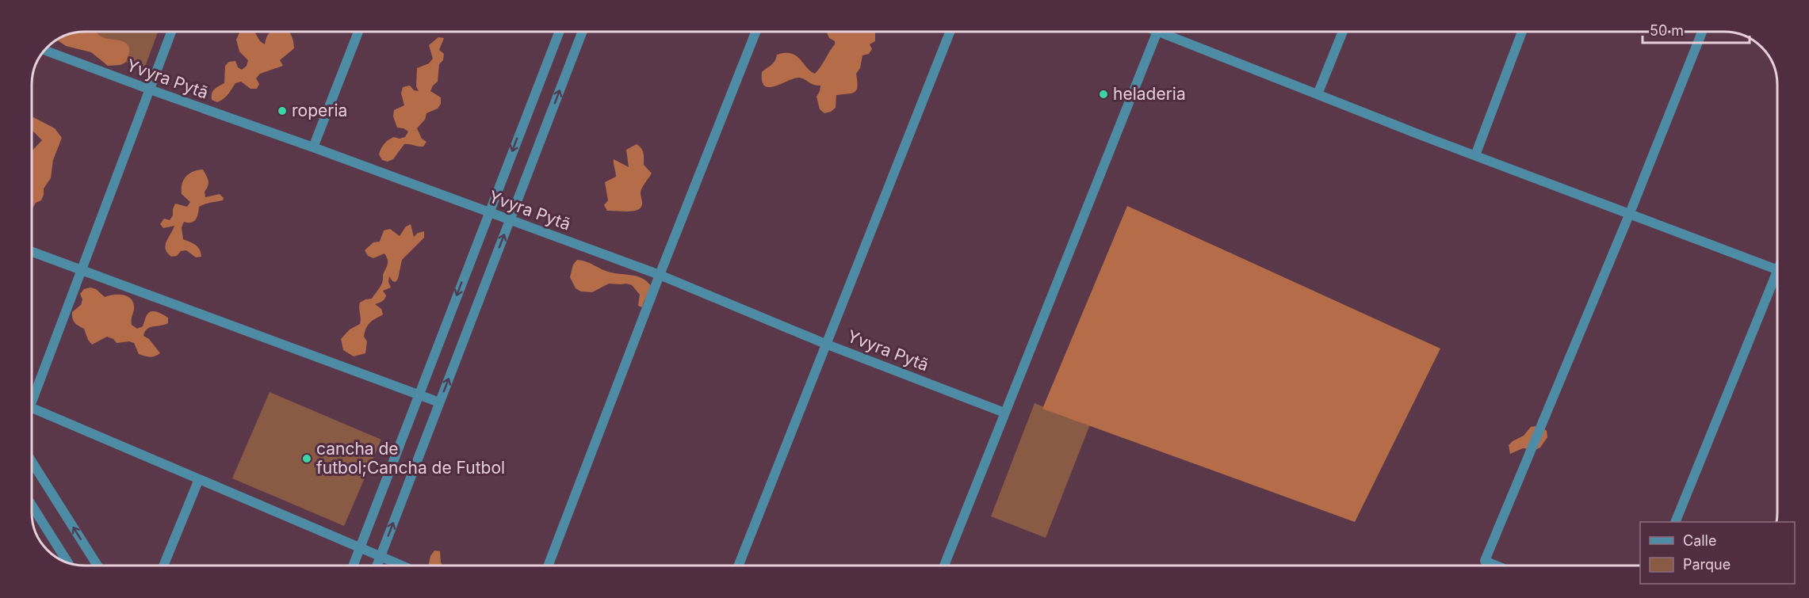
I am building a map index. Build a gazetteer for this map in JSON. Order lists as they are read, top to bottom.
{
  "streets": {
    "street": ["Yvyra Pytã"]
  },
  "places": ["heladeria", "roperia", "cancha de futbol;Cancha de Futbol"],
  "legend": ["Calle", "Parque"],
  "scale_bar": "50 m"
}
